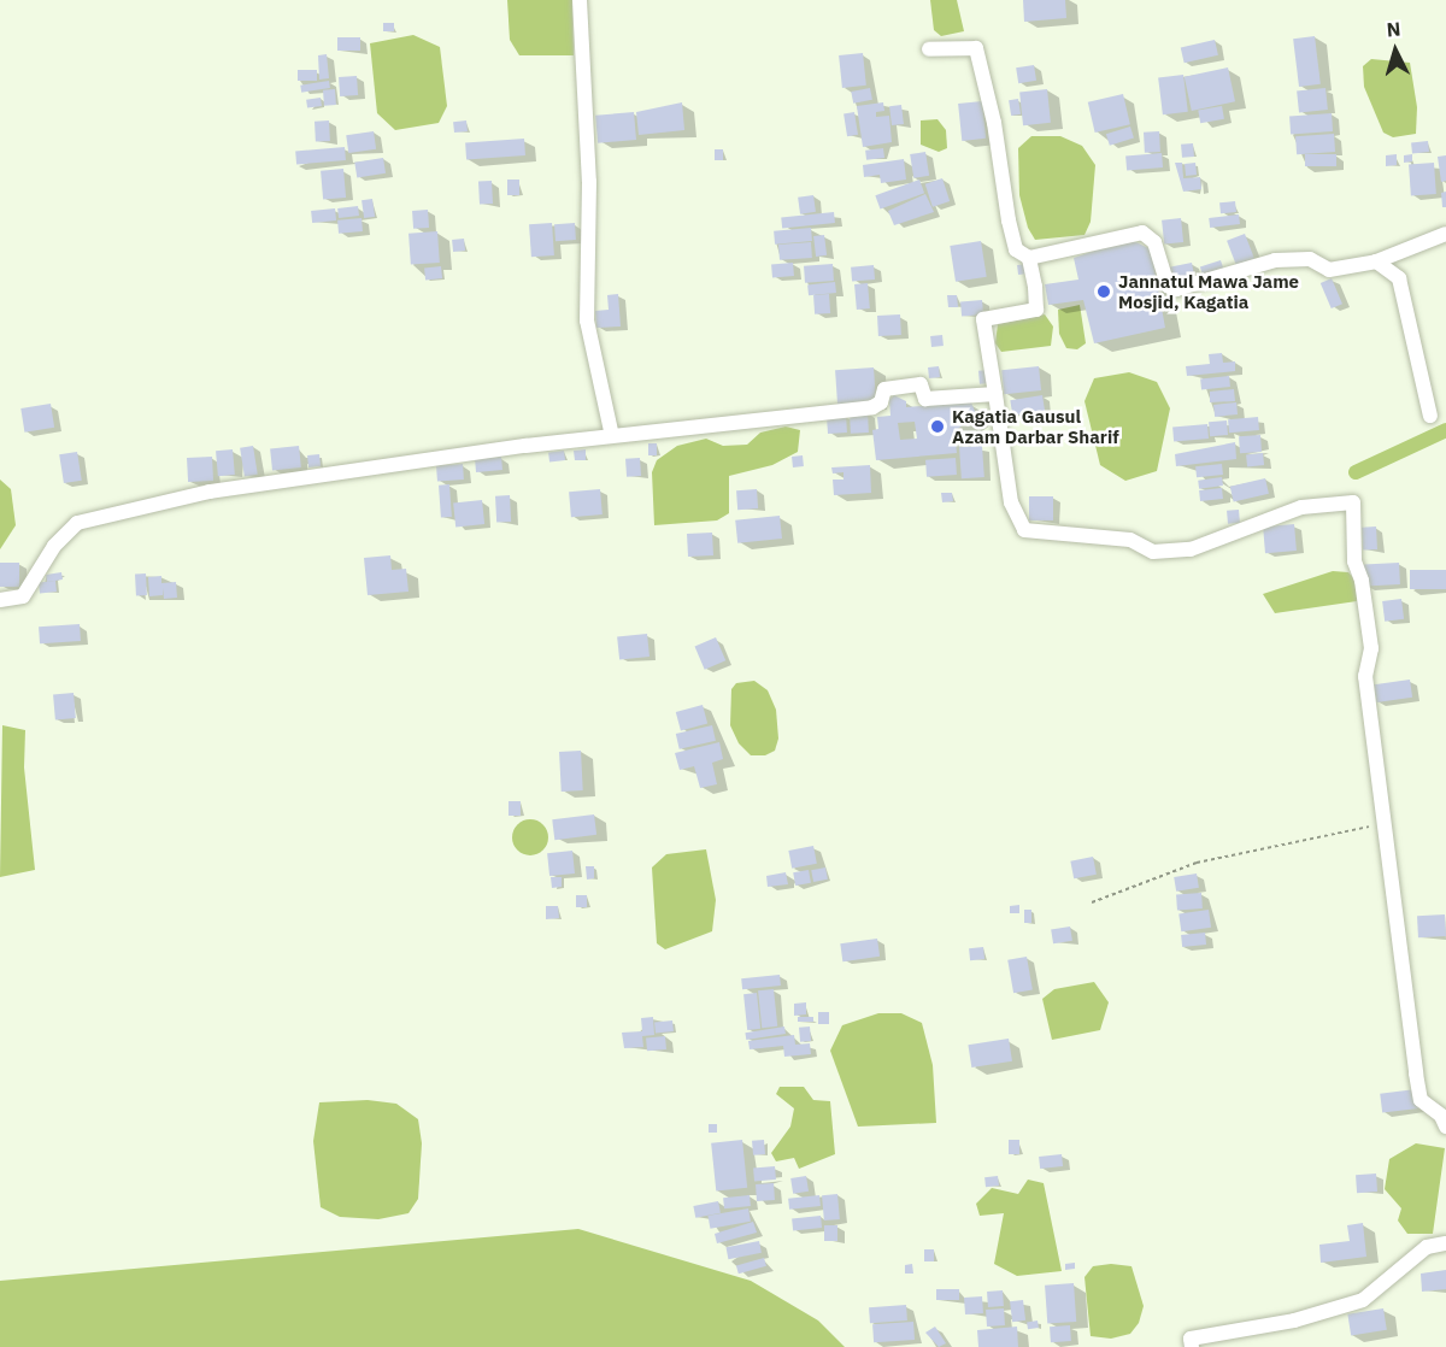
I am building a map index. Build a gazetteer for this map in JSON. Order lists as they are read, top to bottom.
{
  "places": ["Jannatul Mawa Jame Mosjid, Kagatia", "Kagatia Gausul Azam Darbar Sharif"],
  "north": "top"
}
